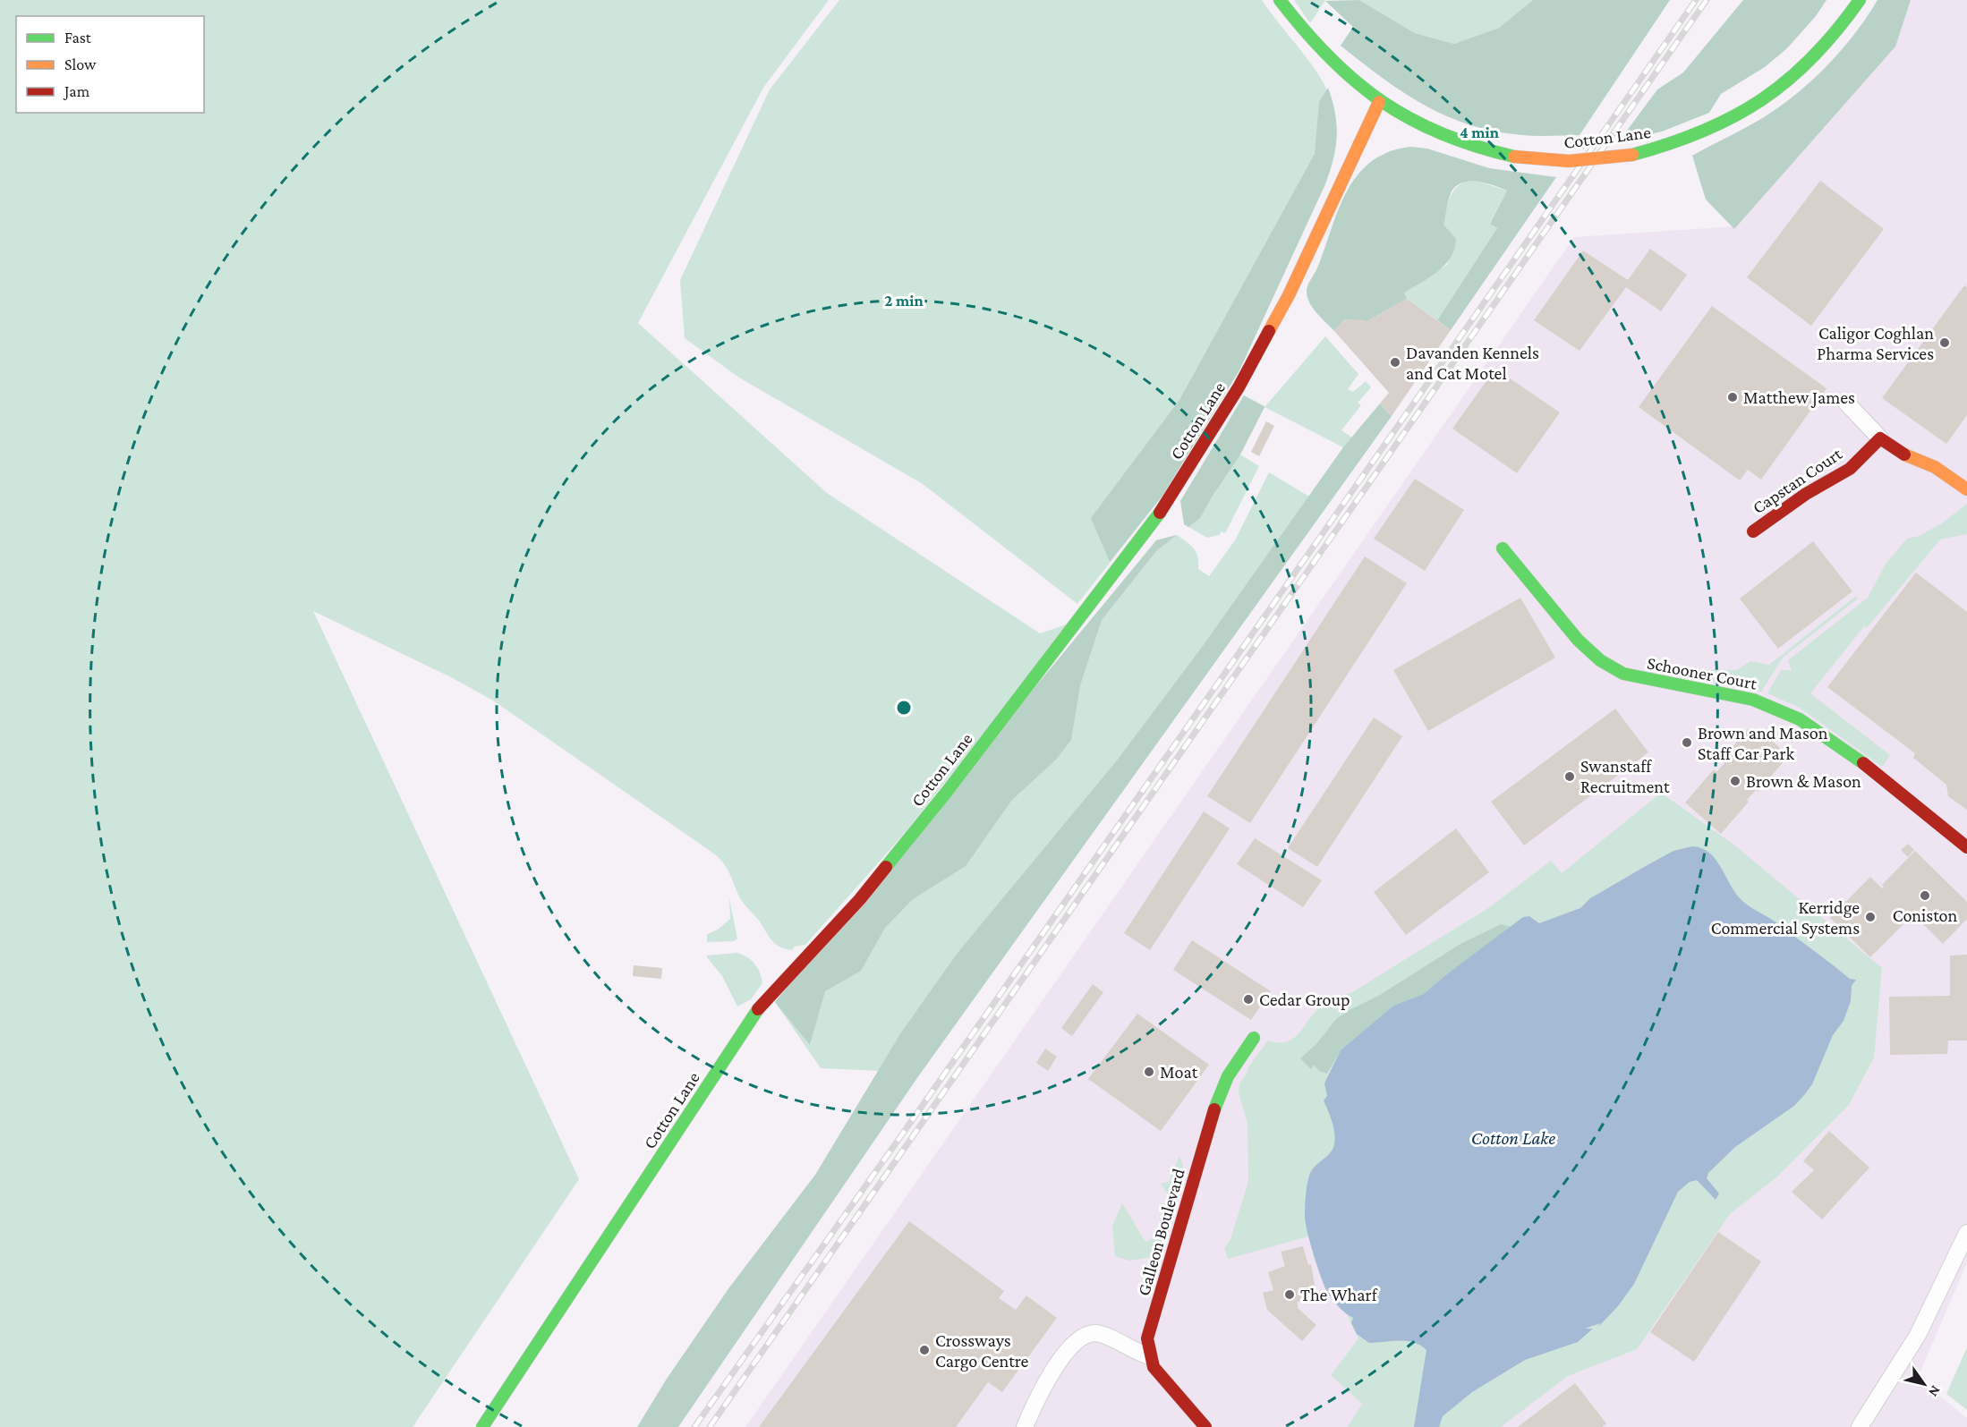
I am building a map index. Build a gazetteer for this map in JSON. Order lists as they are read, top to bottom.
{
  "streets": {
    "street": [
      "Cotton Lane",
      "Capstan Court",
      "Schooner Court",
      "Galleon Boulevard"
    ]
  },
  "water": ["Cotton Lake"],
  "places": [
    "Caligor Coghlan Pharma Services",
    "Davanden Kennels and Cat Motel",
    "Matthew James",
    "Brown and Mason Staff Car Park",
    "Swanstaff Recruitment",
    "Brown & Mason",
    "Coniston",
    "Kerridge Commercial Systems",
    "Cedar Group",
    "Moat",
    "The Wharf",
    "Crossways Cargo Centre"
  ],
  "legend": ["Fast", "Slow", "Jam"],
  "north": "bottom right",
  "rings": ["4 min", "2 min"]
}
